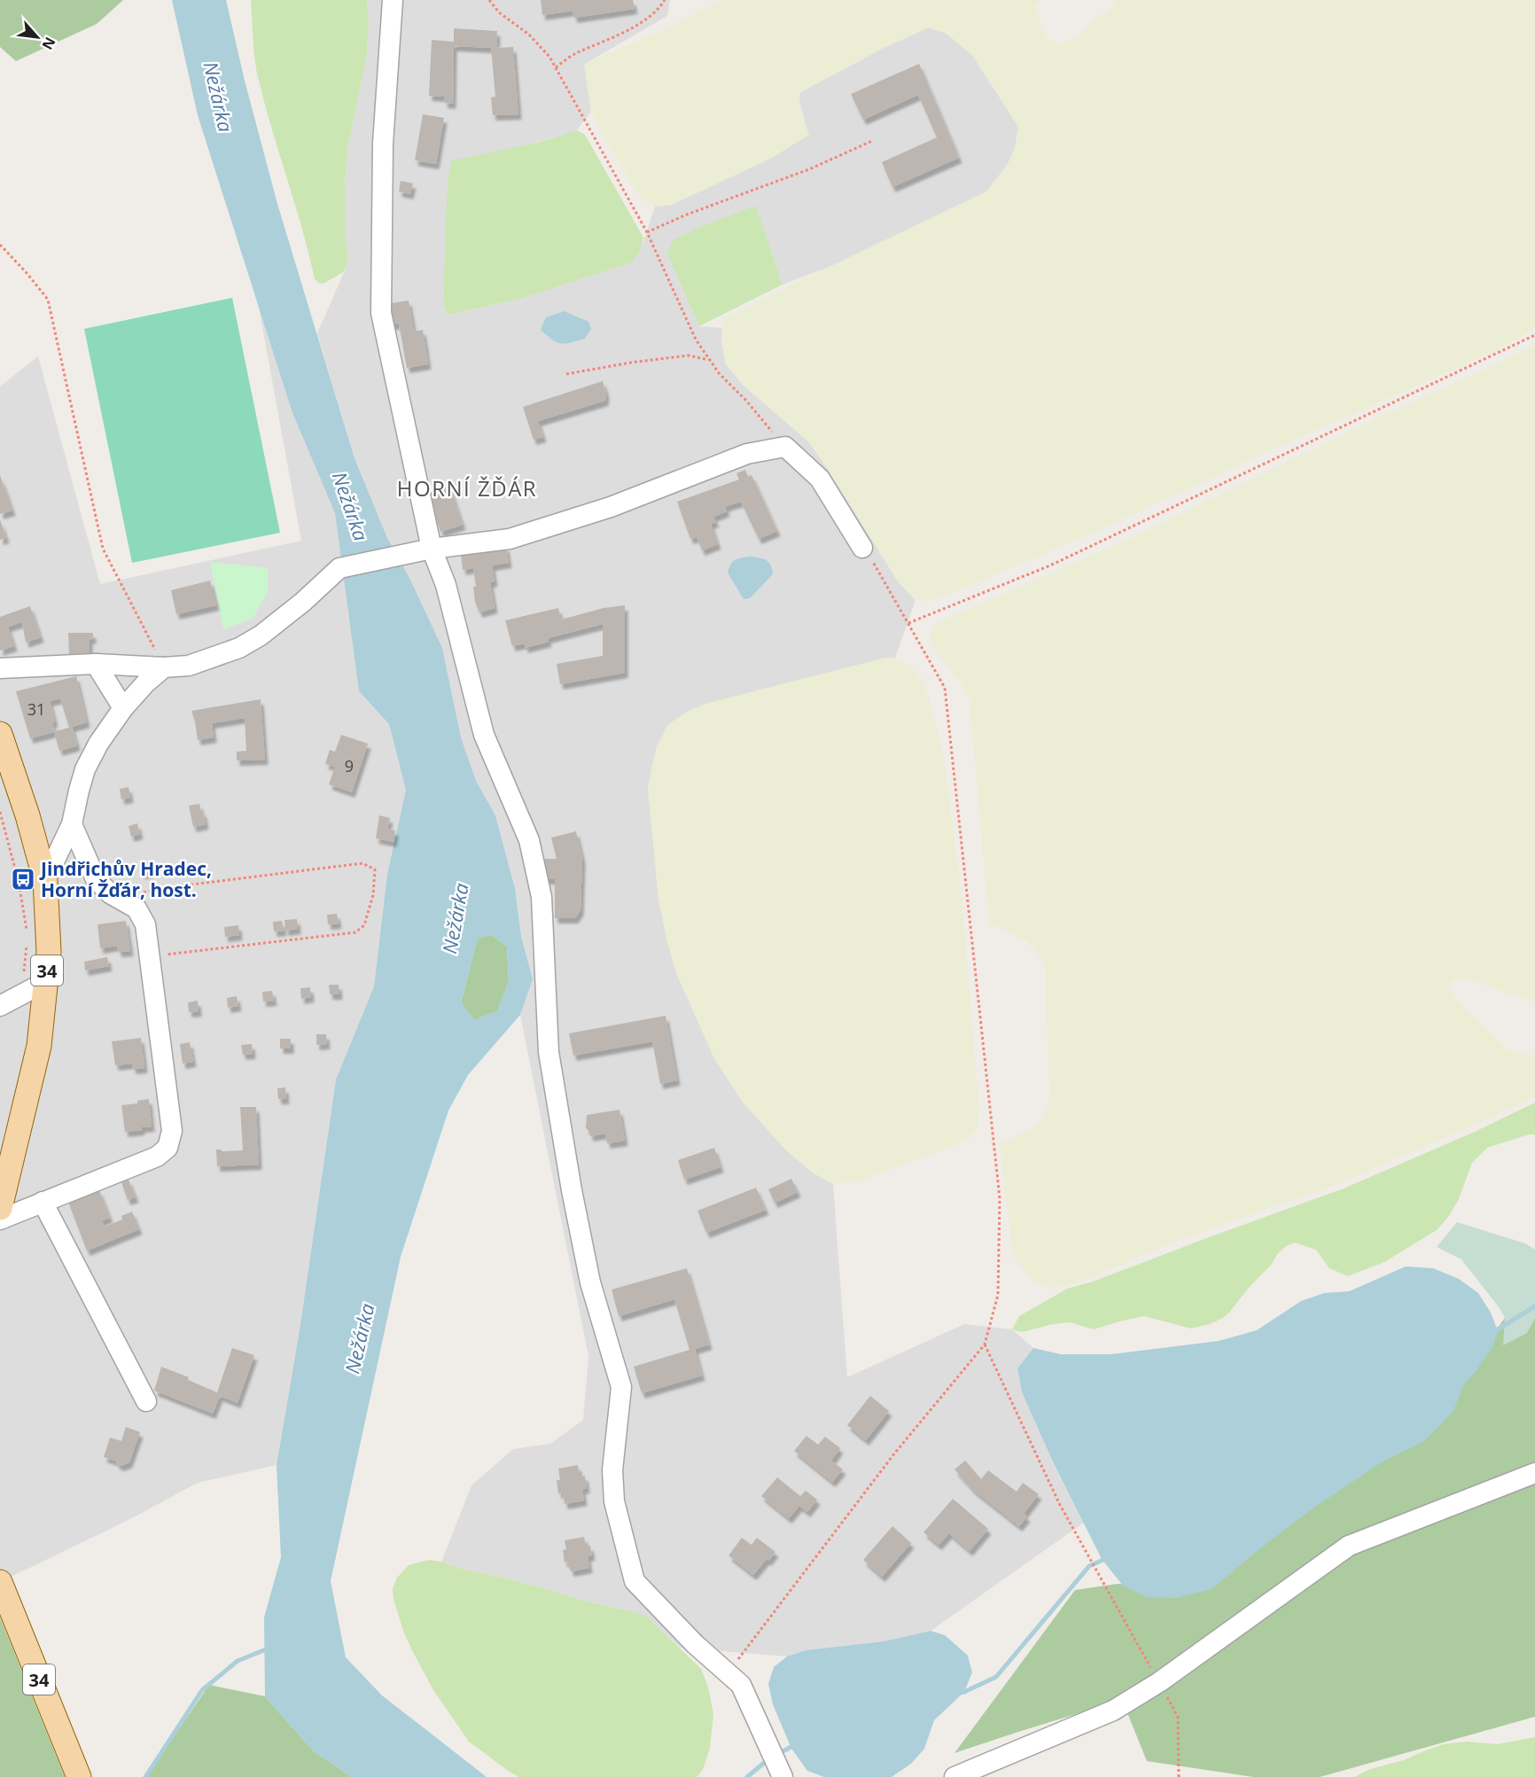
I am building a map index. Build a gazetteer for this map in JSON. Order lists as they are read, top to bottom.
{
  "streets": {
    "main road": ["34"]
  },
  "districts": ["HORNÍ ŽĎÁR"],
  "water": ["Nežárka"],
  "places": {
    "bus stop": ["Jindřichův Hradec, Horní Žďár, host."]
  },
  "house_numbers": ["31", "9"],
  "north": "bottom right"
}
